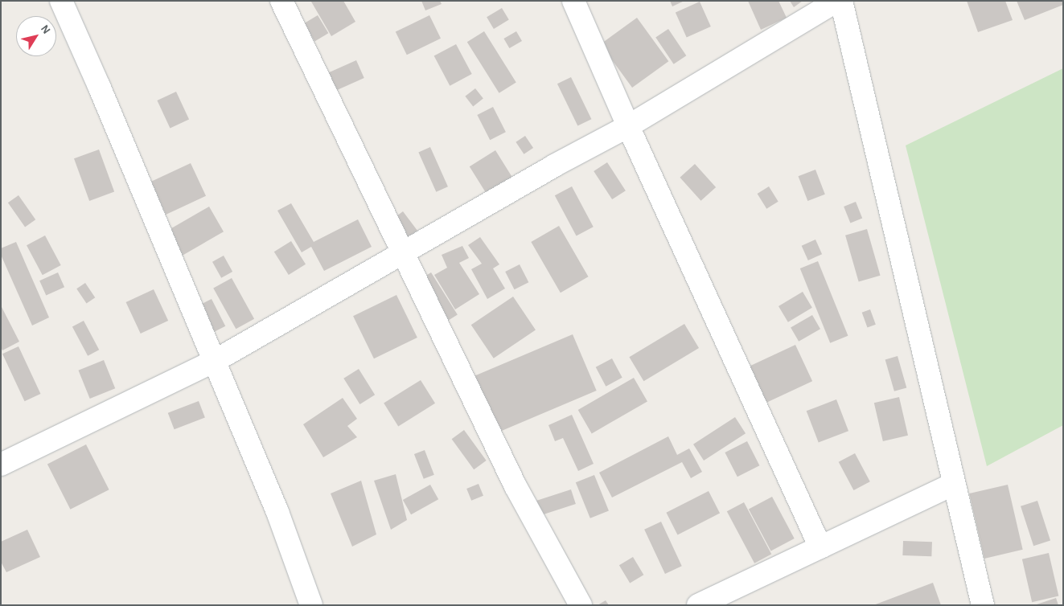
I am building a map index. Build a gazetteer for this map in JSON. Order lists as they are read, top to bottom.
{
  "north": "top right"
}
